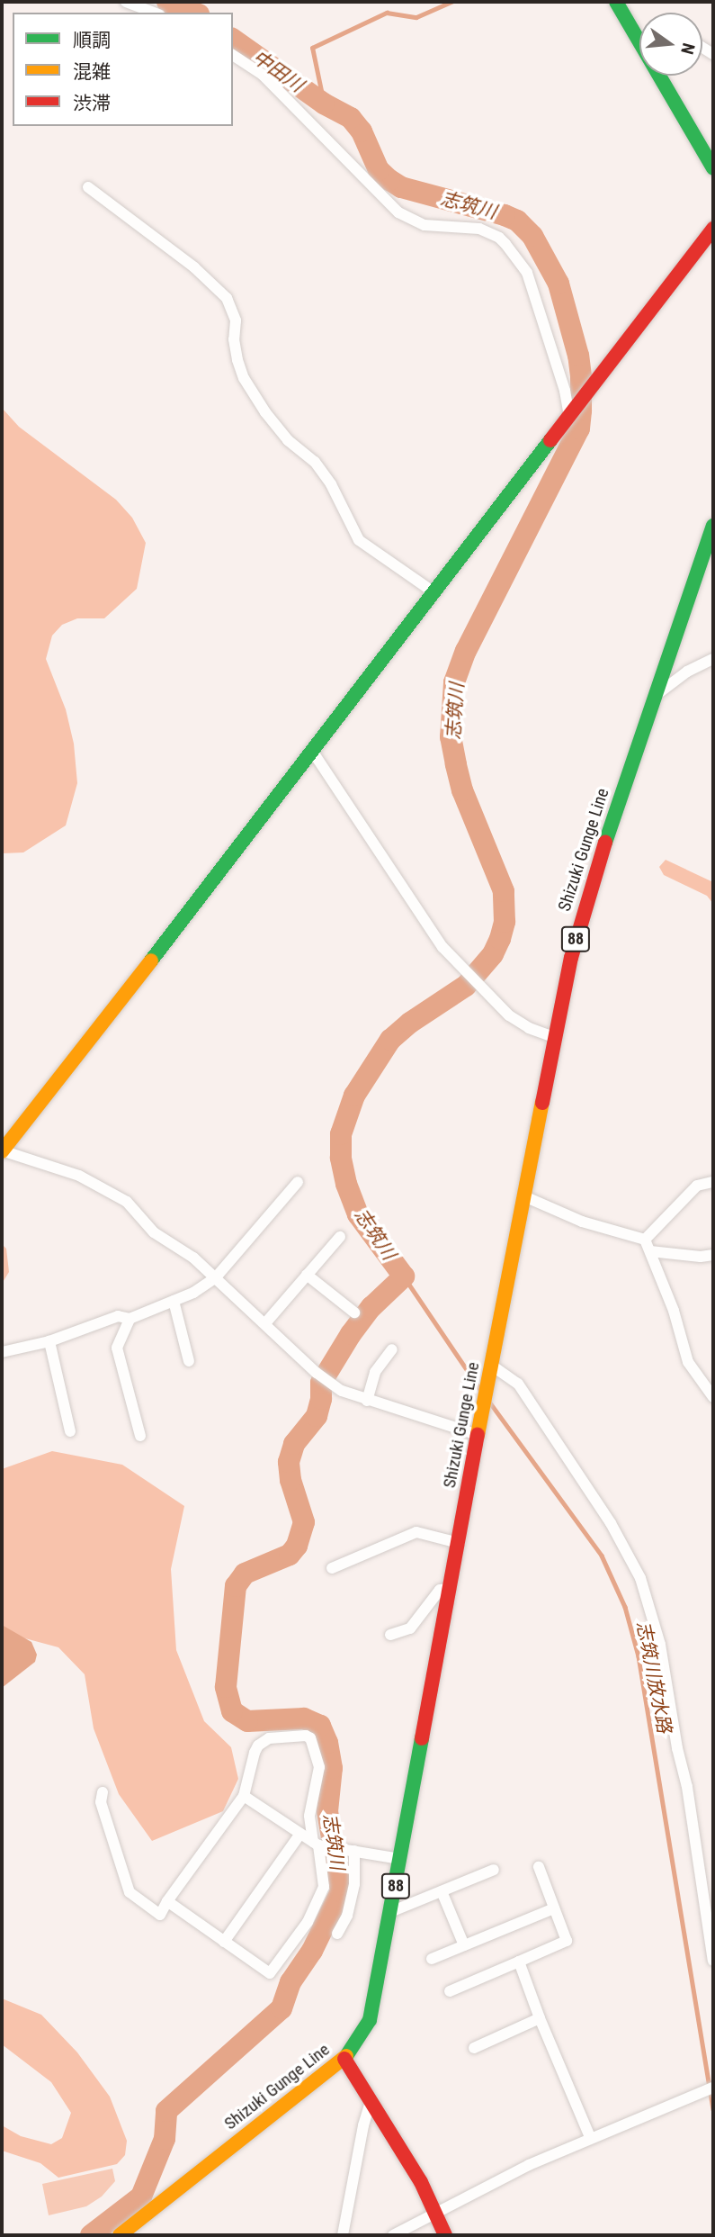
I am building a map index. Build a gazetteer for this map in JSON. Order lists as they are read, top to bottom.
{
  "streets": {
    "main road": ["Shizuki Gunge Line", "88"]
  },
  "water": ["中田川", "志筑川", "志筑川放水路"],
  "legend": ["順調", "混雑", "渋滞"],
  "north": "right"
}
